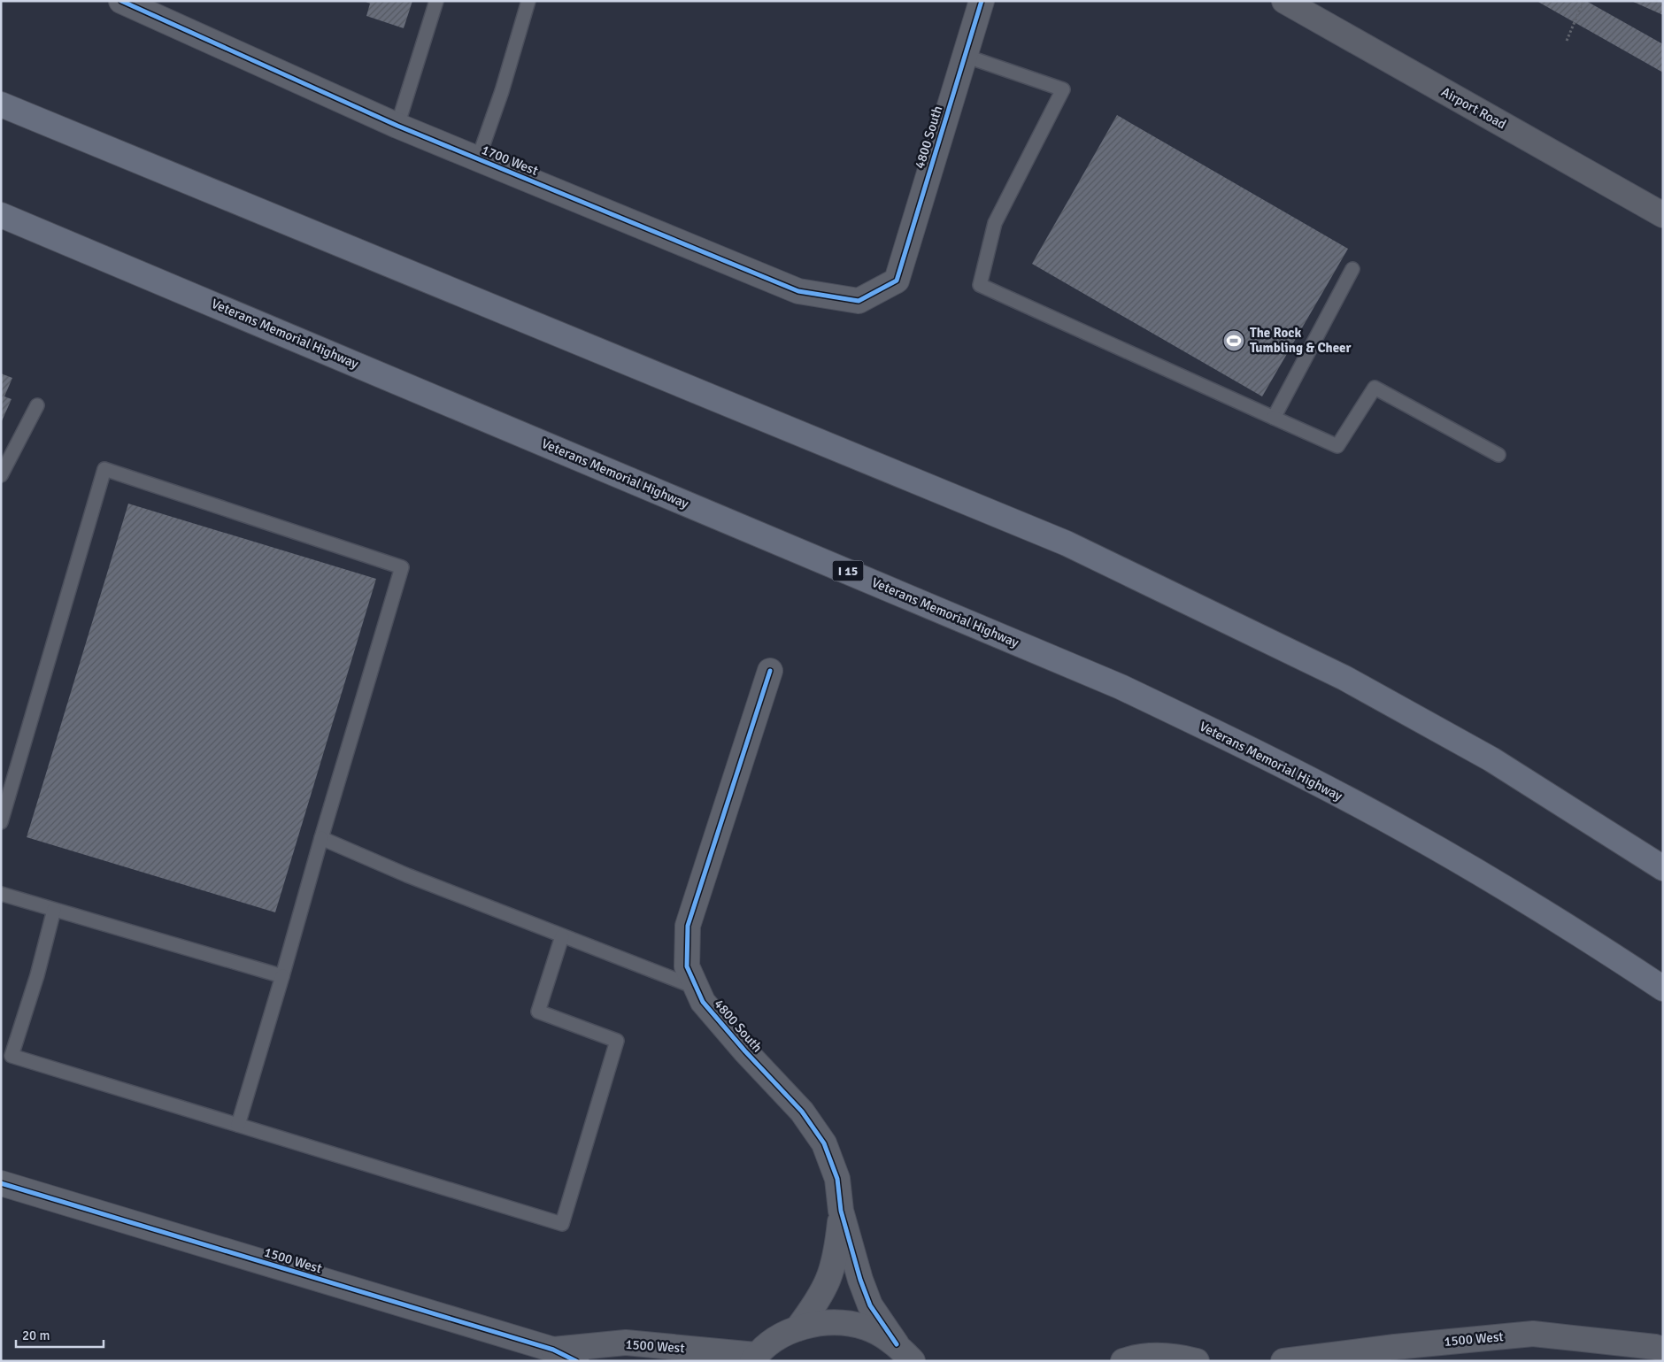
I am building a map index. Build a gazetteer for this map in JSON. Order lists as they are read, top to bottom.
{
  "streets": {
    "highway": ["Veterans Memorial Highway", "I 15"],
    "street": [
      "Airport Road",
      "4800 South",
      "1700 West",
      "1500 West"
    ]
  },
  "crossings": [
    ["4800 South", "1700 West"]
  ],
  "places": {
    "sports": ["The Rock Tumbling & Cheer"]
  },
  "scale_bar": "20 m"
}
